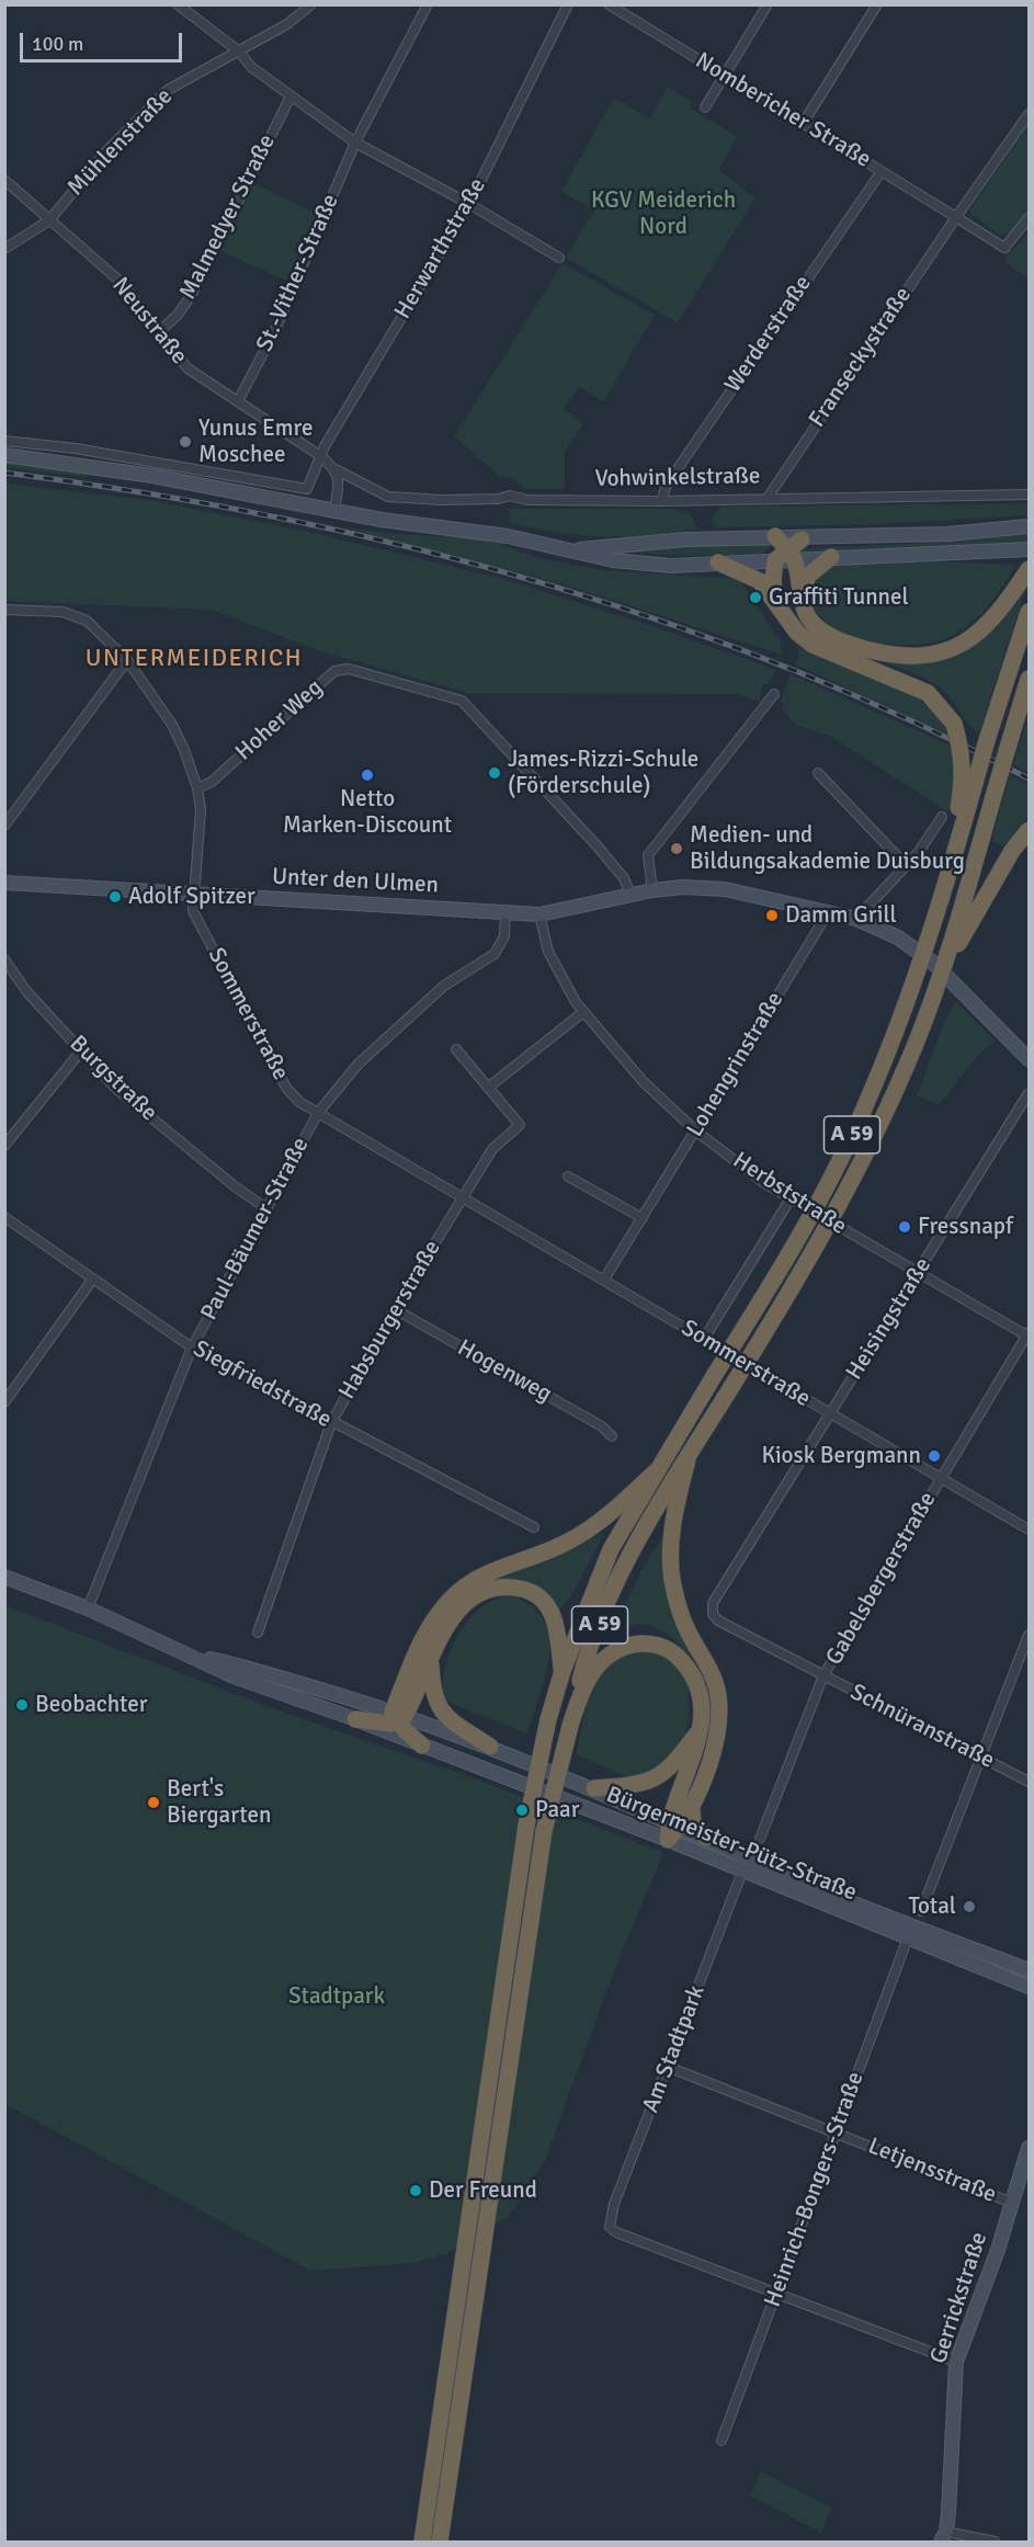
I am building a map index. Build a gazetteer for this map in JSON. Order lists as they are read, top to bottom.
{
  "streets": {
    "highway": ["A 59"],
    "main road": ["Unter den Ulmen", "Bürgermeister-Pütz-Straße", "Gerrickstraße"],
    "street": [
      "Nombericher Straße",
      "Mühlenstraße",
      "Malmedyer Straße",
      "Herwarthstraße",
      "St.-Vither-Straße",
      "Neustraße",
      "Werderstraße",
      "Franseckystraße",
      "Vohwinkelstraße",
      "Hoher Weg",
      "Sommerstraße",
      "Lohengrinstraße",
      "Burgstraße",
      "Herbststraße",
      "Paul-Bäumer-Straße",
      "Heisingstraße",
      "Habsburgerstraße",
      "Hogenweg",
      "Siegfriedstraße",
      "Gabelsbergerstraße",
      "Schnüranstraße",
      "Am Stadtpark",
      "Letjensstraße",
      "Heinrich-Bongers-Straße"
    ]
  },
  "crossings": [
    ["Nombericher Straße", "Werderstraße"],
    ["Nombericher Straße", "Franseckystraße"],
    ["Mühlenstraße", "Neustraße"],
    ["Malmedyer Straße", "Neustraße"],
    ["Herwarthstraße", "Neustraße"],
    ["St.-Vither-Straße", "Neustraße"],
    ["Neustraße", "Vohwinkelstraße"],
    ["Werderstraße", "Vohwinkelstraße"],
    ["Franseckystraße", "Vohwinkelstraße"],
    ["Hoher Weg", "Unter den Ulmen"],
    ["Unter den Ulmen", "Sommerstraße"],
    ["Unter den Ulmen", "Lohengrinstraße"],
    ["Unter den Ulmen", "Herbststraße"],
    ["Unter den Ulmen", "Paul-Bäumer-Straße"],
    ["Sommerstraße", "Lohengrinstraße"],
    ["Sommerstraße", "Paul-Bäumer-Straße"],
    ["Sommerstraße", "Heisingstraße"],
    ["Sommerstraße", "Habsburgerstraße"],
    ["Sommerstraße", "Gabelsbergerstraße"],
    ["Lohengrinstraße", "Herbststraße"],
    ["Burgstraße", "Paul-Bäumer-Straße"],
    ["Herbststraße", "Heisingstraße"],
    ["Herbststraße", "Gabelsbergerstraße"],
    ["Paul-Bäumer-Straße", "Siegfriedstraße"],
    ["Paul-Bäumer-Straße", "Bürgermeister-Pütz-Straße"],
    ["Heisingstraße", "Schnüranstraße"],
    ["Habsburgerstraße", "Hogenweg"],
    ["Habsburgerstraße", "Siegfriedstraße"],
    ["Gabelsbergerstraße", "Schnüranstraße"],
    ["Bürgermeister-Pütz-Straße", "Am Stadtpark"],
    ["Bürgermeister-Pütz-Straße", "Heinrich-Bongers-Straße"],
    ["Am Stadtpark", "Letjensstraße"],
    ["Am Stadtpark", "Heinrich-Bongers-Straße"],
    ["Letjensstraße", "Heinrich-Bongers-Straße"],
    ["Letjensstraße", "Gerrickstraße"]
  ],
  "districts": ["UNTERMEIDERICH"],
  "parks": ["KGV Meiderich Nord", "Stadtpark"],
  "places": [
    "Yunus Emre Moschee",
    "Graffiti Tunnel",
    "James-Rizzi-Schule (Förderschule)",
    "Netto Marken-Discount",
    "Medien- und Bildungsakademie Duisburg",
    "Adolf Spitzer",
    "Damm Grill",
    "Fressnapf",
    "Kiosk Bergmann",
    "Beobachter",
    "Bert's Biergarten",
    "Paar",
    "Total",
    "Der Freund"
  ],
  "scale_bar": "100 m"
}
